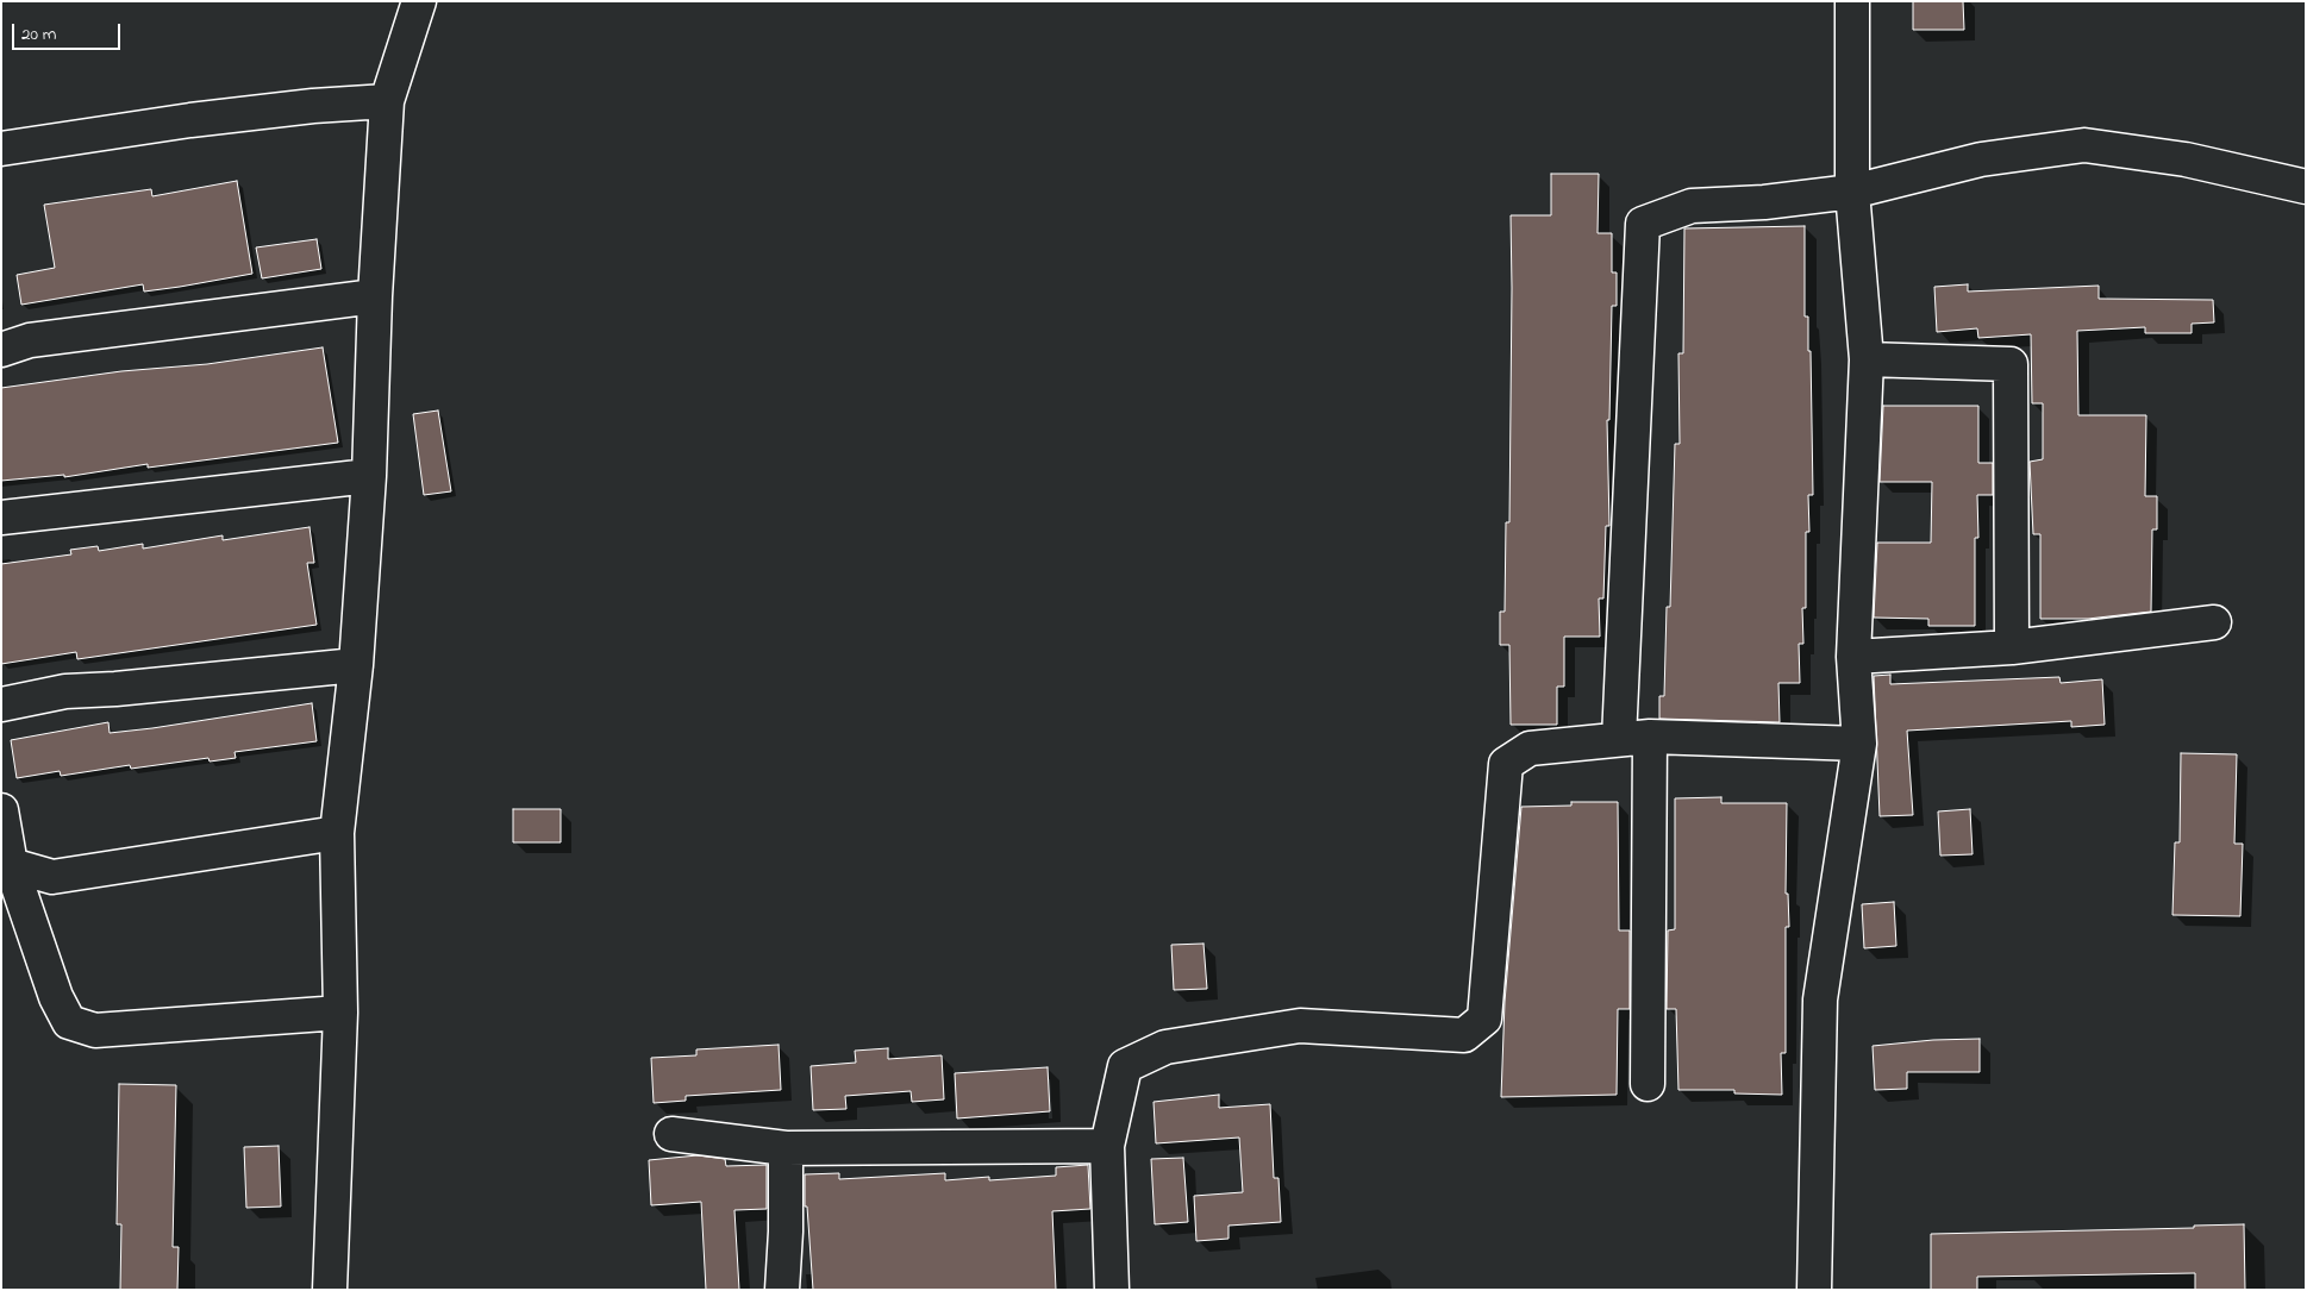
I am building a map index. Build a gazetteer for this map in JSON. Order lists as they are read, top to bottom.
{
  "scale_bar": "20 m"
}
